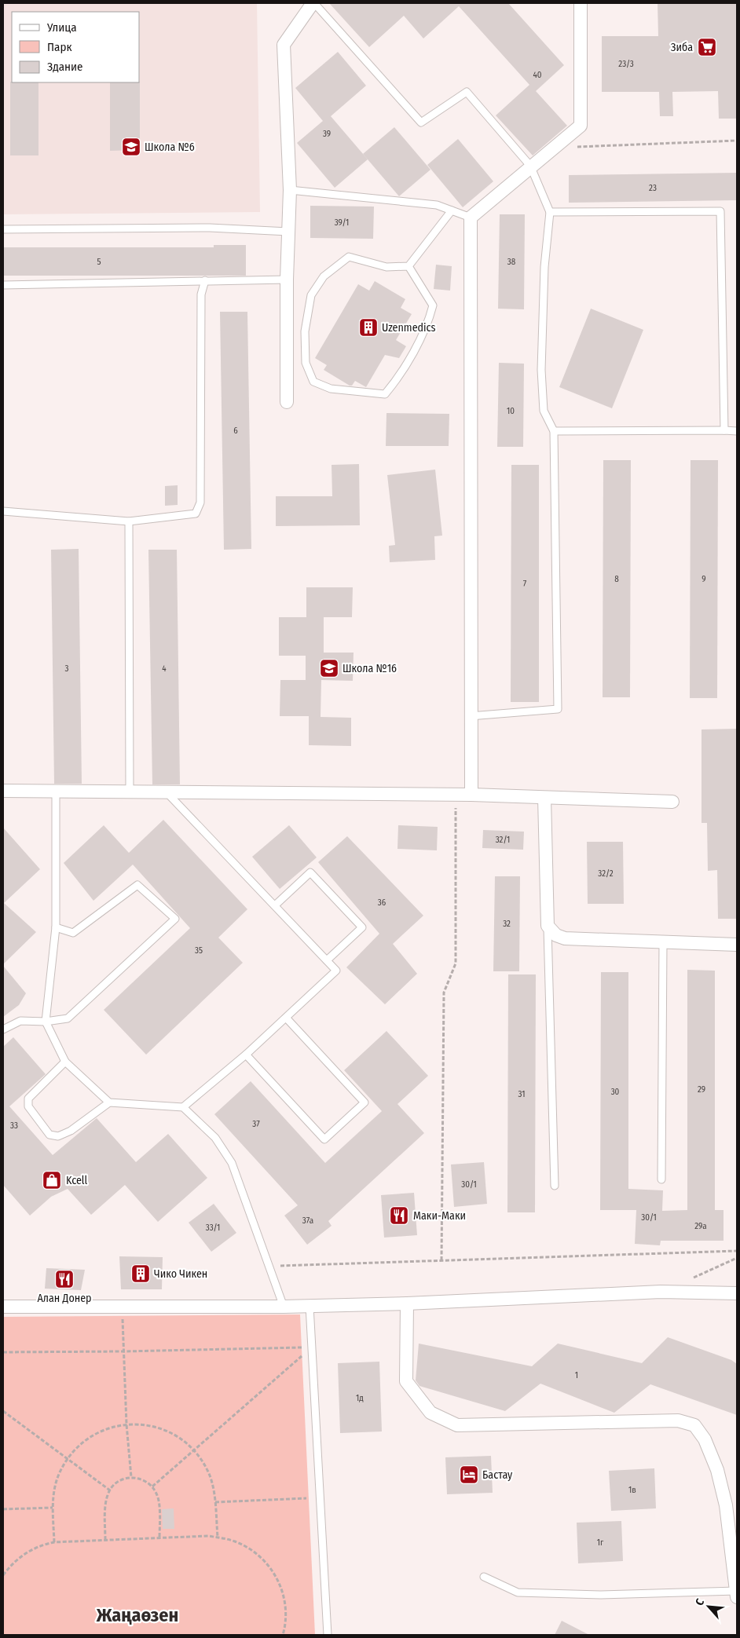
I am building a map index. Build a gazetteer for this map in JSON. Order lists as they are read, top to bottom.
{
  "districts": ["Жаңаөзен"],
  "places": {
    "supermarket": ["Зиба"],
    "school or university": ["Школа №6", "Школа №16"],
    "building": ["Uzenmedics", "Чико Чикен"],
    "shop": ["Kcell"],
    "restaurant": ["Маки-Маки", "Алан Донер"],
    "hotel": ["Бастау"]
  },
  "house_numbers": [
    "23/3",
    "40",
    "39",
    "23",
    "39/1",
    "5",
    "38",
    "10",
    "6",
    "8",
    "9",
    "7",
    "3",
    "4",
    "32/1",
    "32/2",
    "36",
    "32",
    "35",
    "29",
    "30",
    "31",
    "37",
    "33",
    "30/1",
    "30/1",
    "37а",
    "29а",
    "33/1",
    "1",
    "1д",
    "1в",
    "1г"
  ],
  "legend": ["Улица", "Парк", "Здание"],
  "north": "top left"
}
